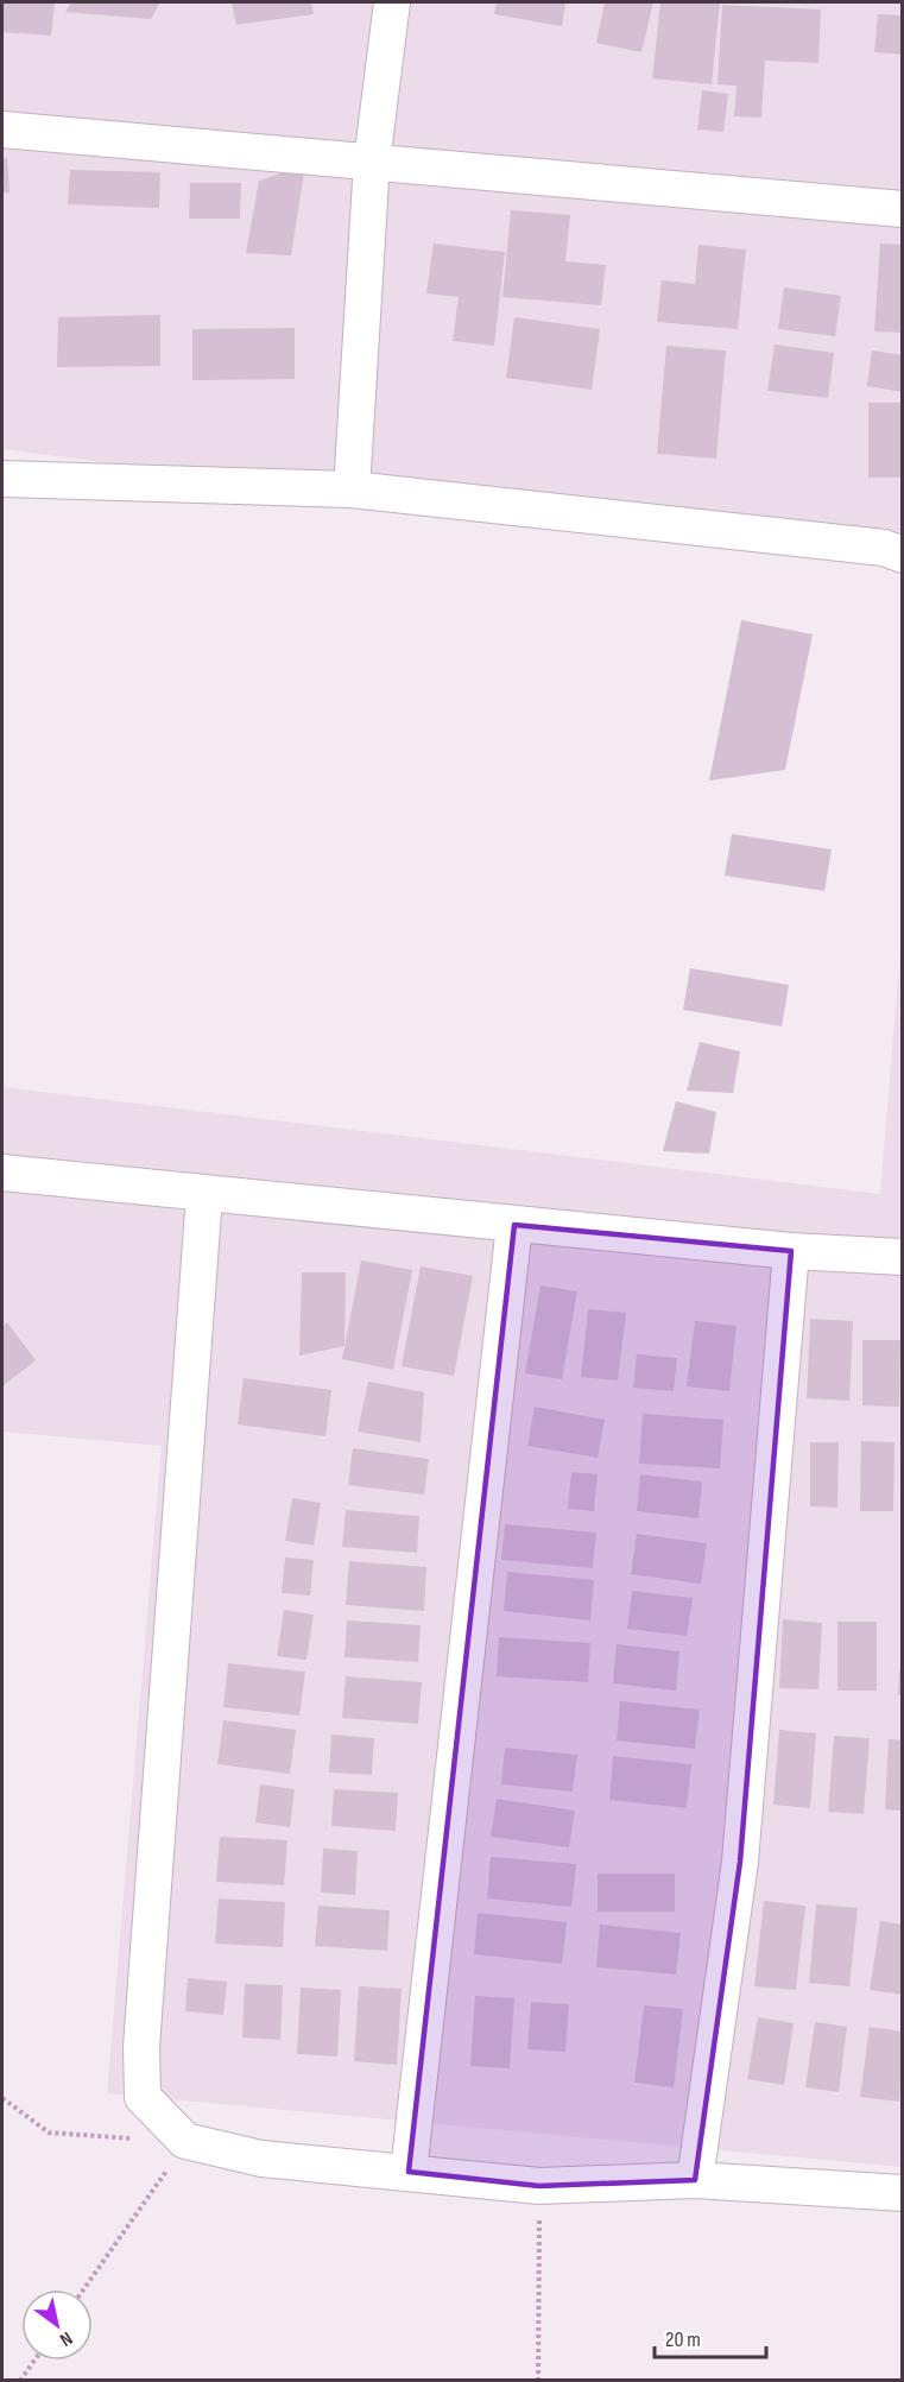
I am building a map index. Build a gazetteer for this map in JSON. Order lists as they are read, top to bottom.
{
  "scale_bar": "20 m",
  "north": "bottom right"
}
